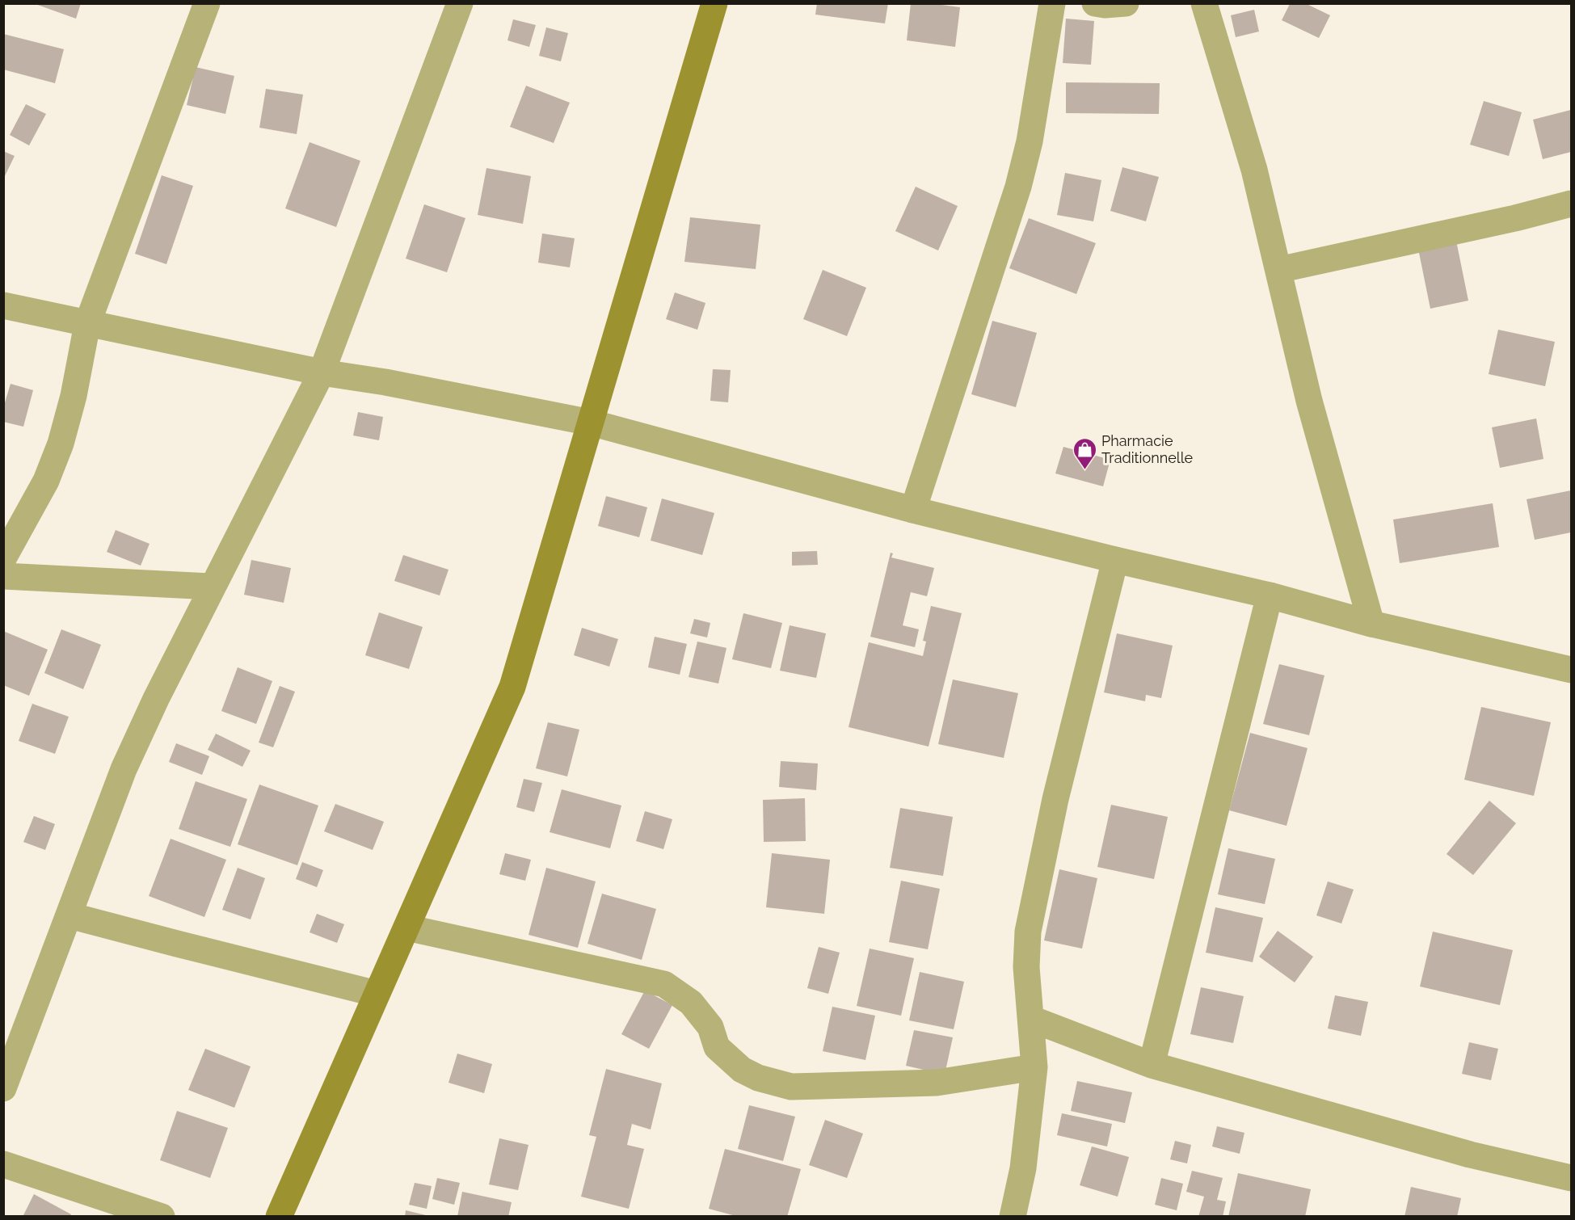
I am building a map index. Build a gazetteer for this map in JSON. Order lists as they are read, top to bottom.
{
  "places": {
    "shop": ["Pharmacie Traditionnelle"]
  }
}
